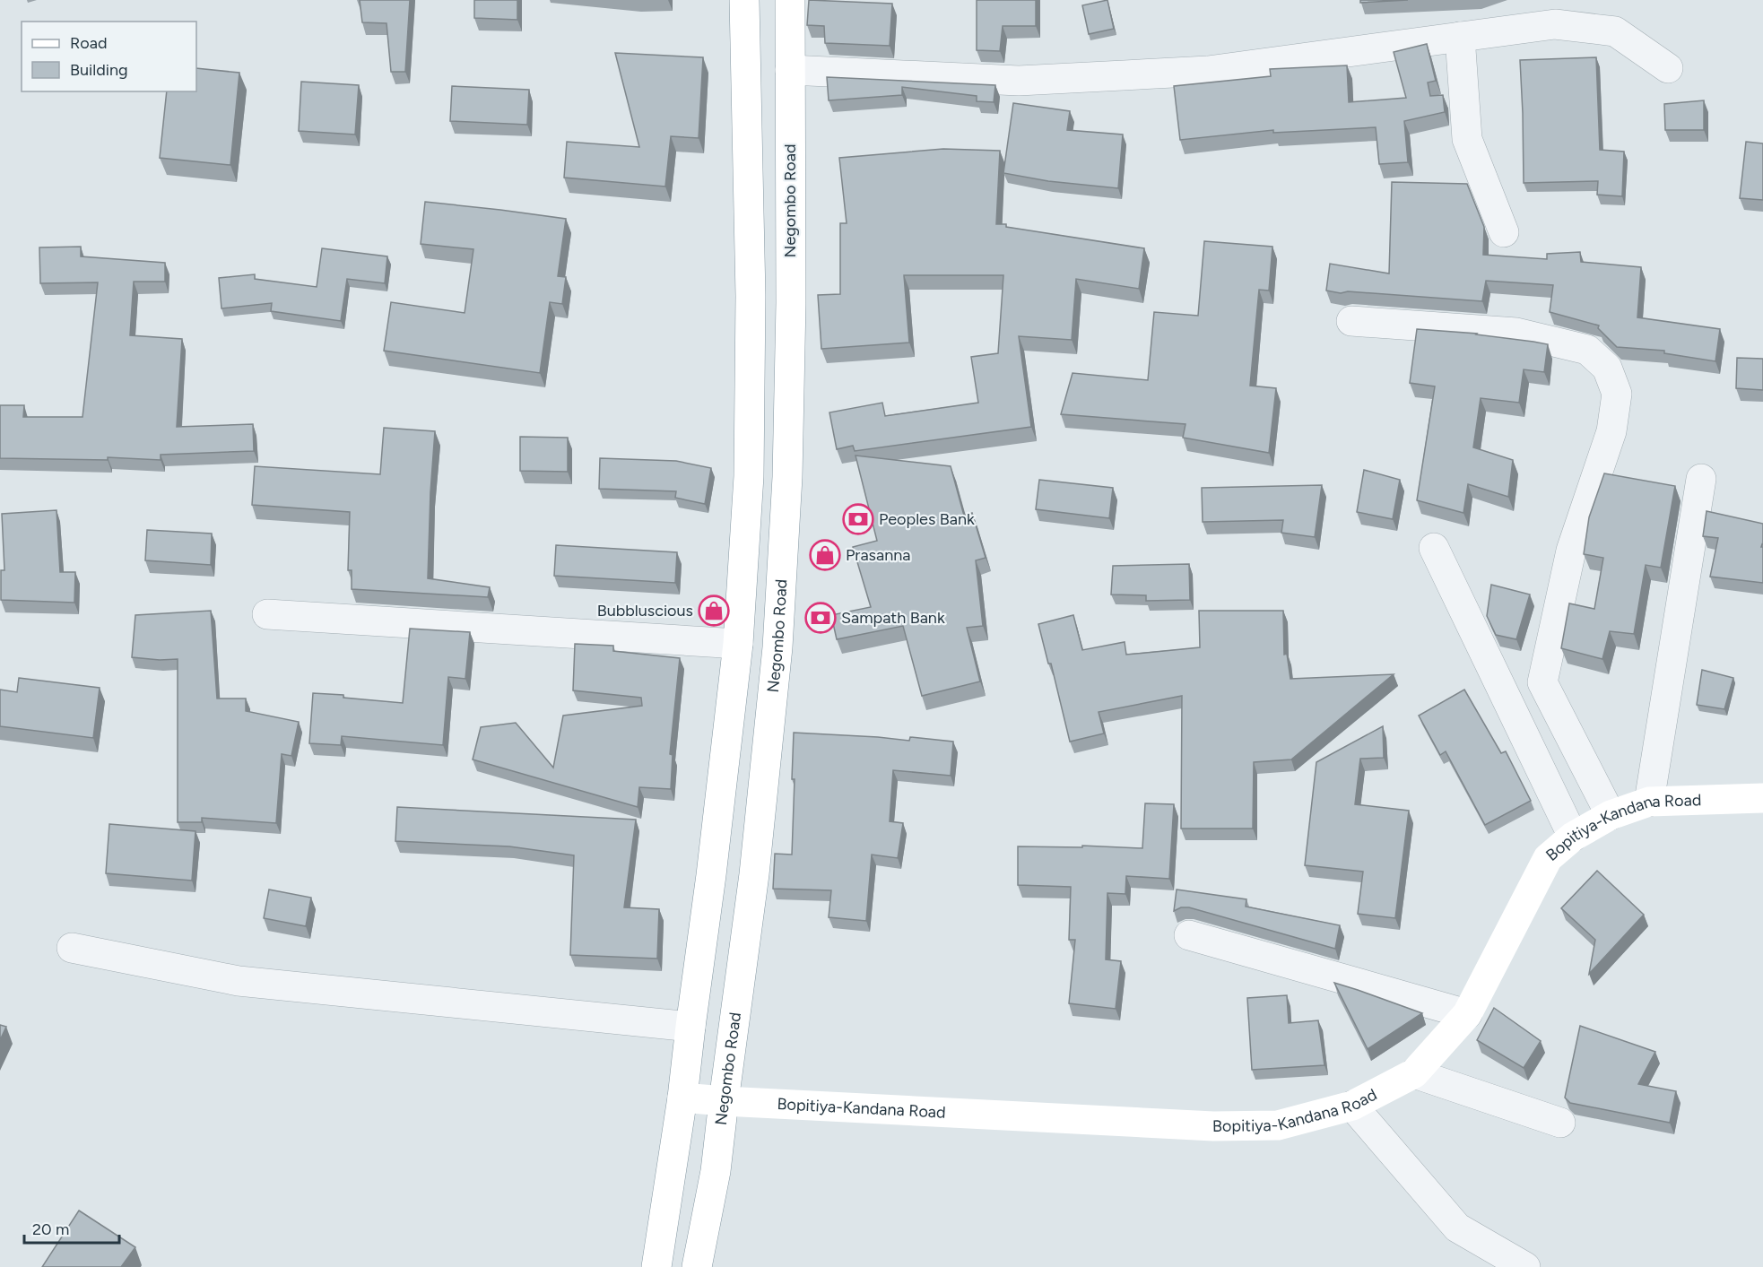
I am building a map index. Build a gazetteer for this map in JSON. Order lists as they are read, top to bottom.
{
  "streets": {
    "main road": ["Negombo Road", "Bopitiya-Kandana Road"]
  },
  "crossings": [
    ["Negombo Road", "Bopitiya-Kandana Road"]
  ],
  "places": {
    "bank": ["Peoples Bank", "Sampath Bank"],
    "shop": ["Prasanna", "Bubbluscious"]
  },
  "legend": ["Road", "Building"],
  "scale_bar": "20 m"
}
